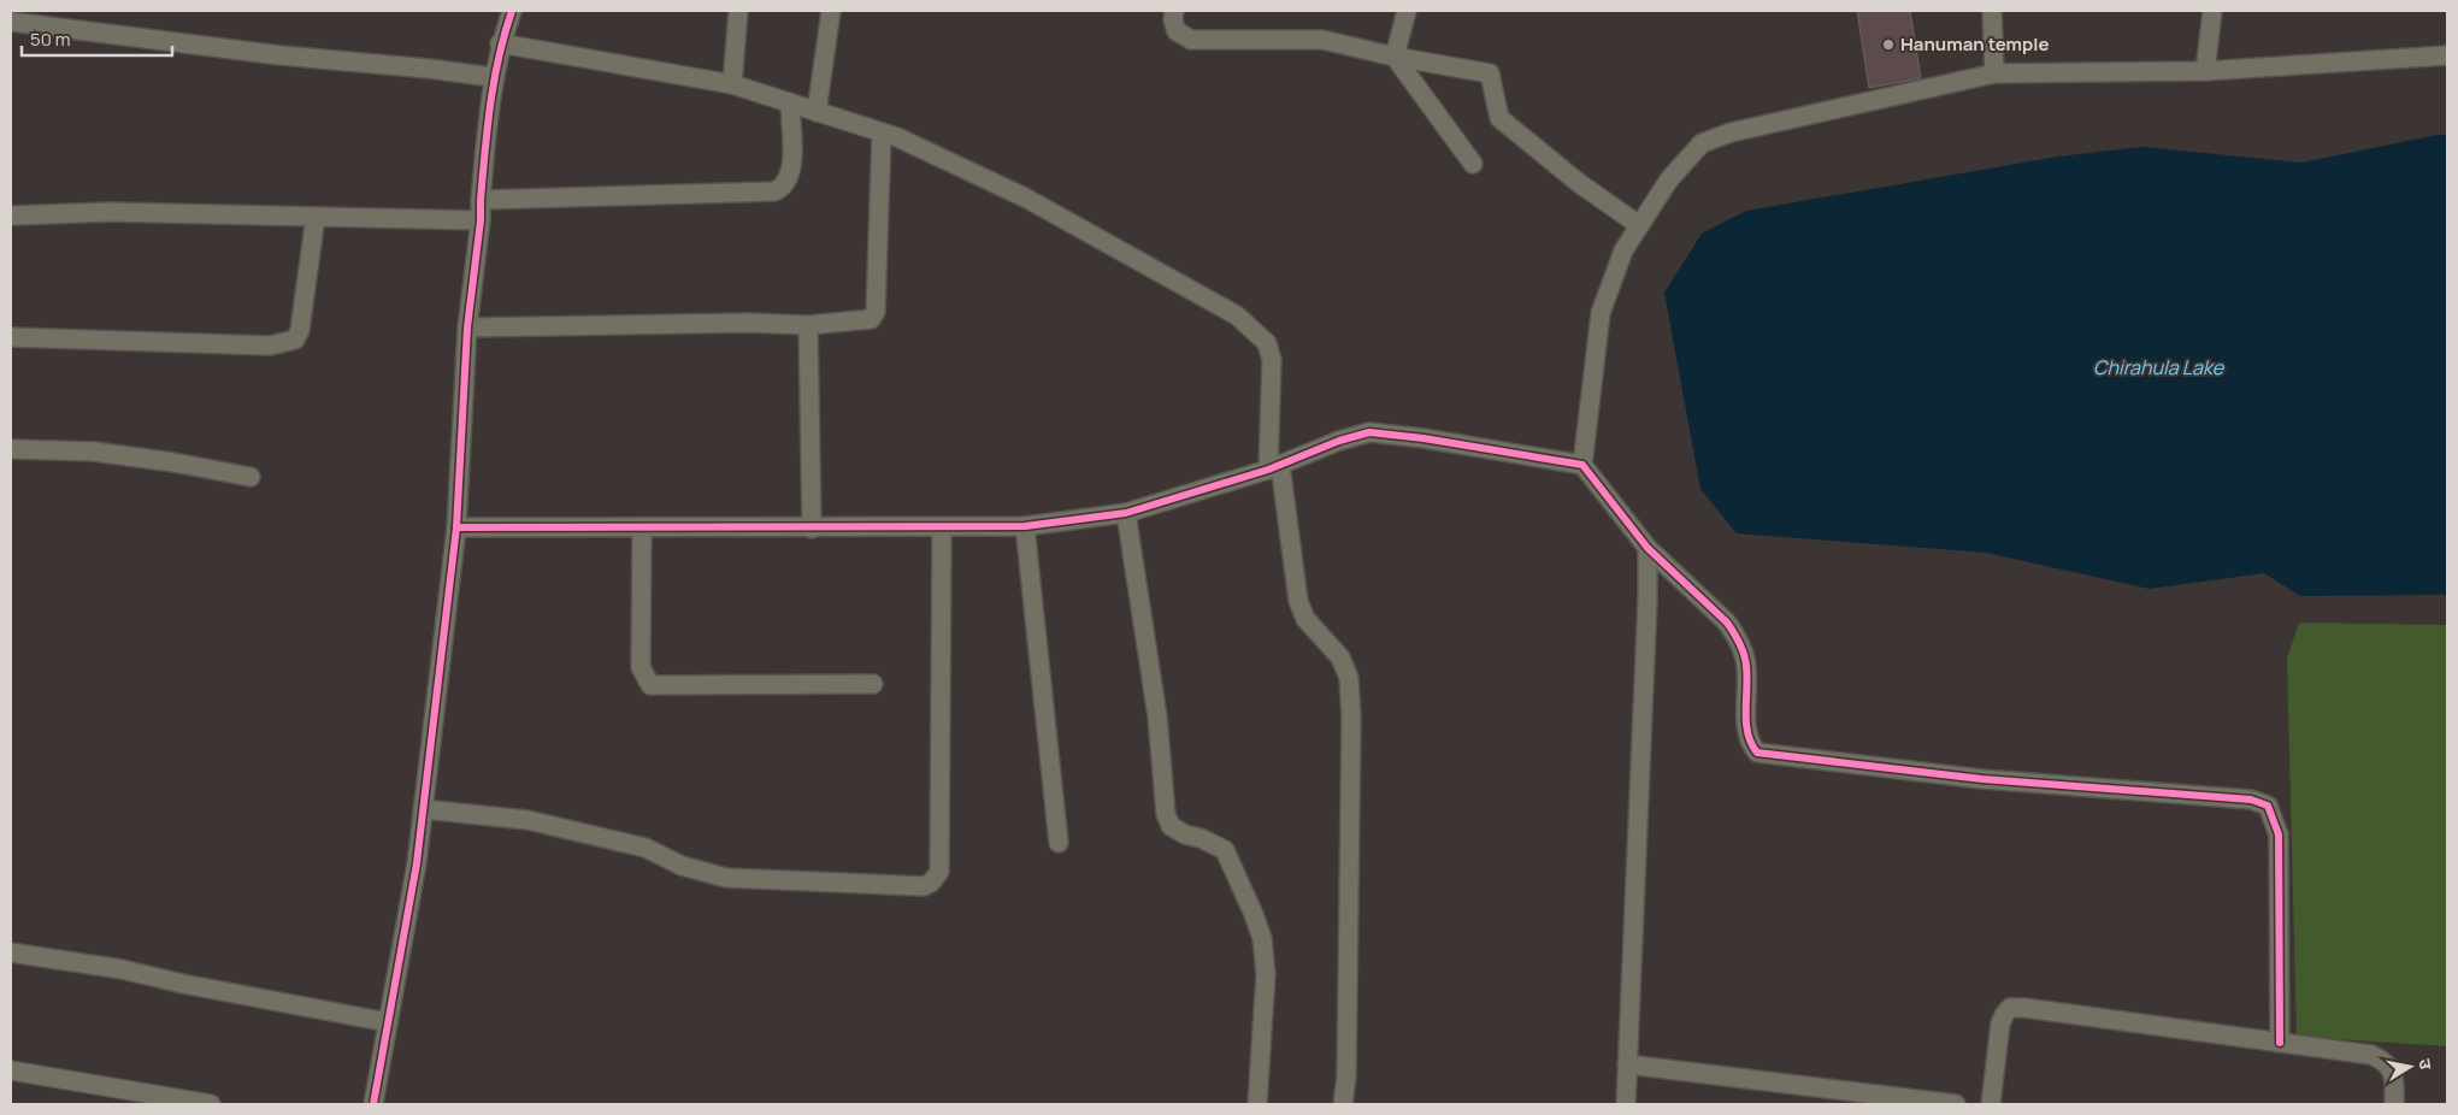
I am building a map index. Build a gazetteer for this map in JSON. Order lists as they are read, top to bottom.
{
  "water": ["Chirahula Lake"],
  "places": ["Hanuman temple"],
  "scale_bar": "50 m",
  "north": "right"
}
